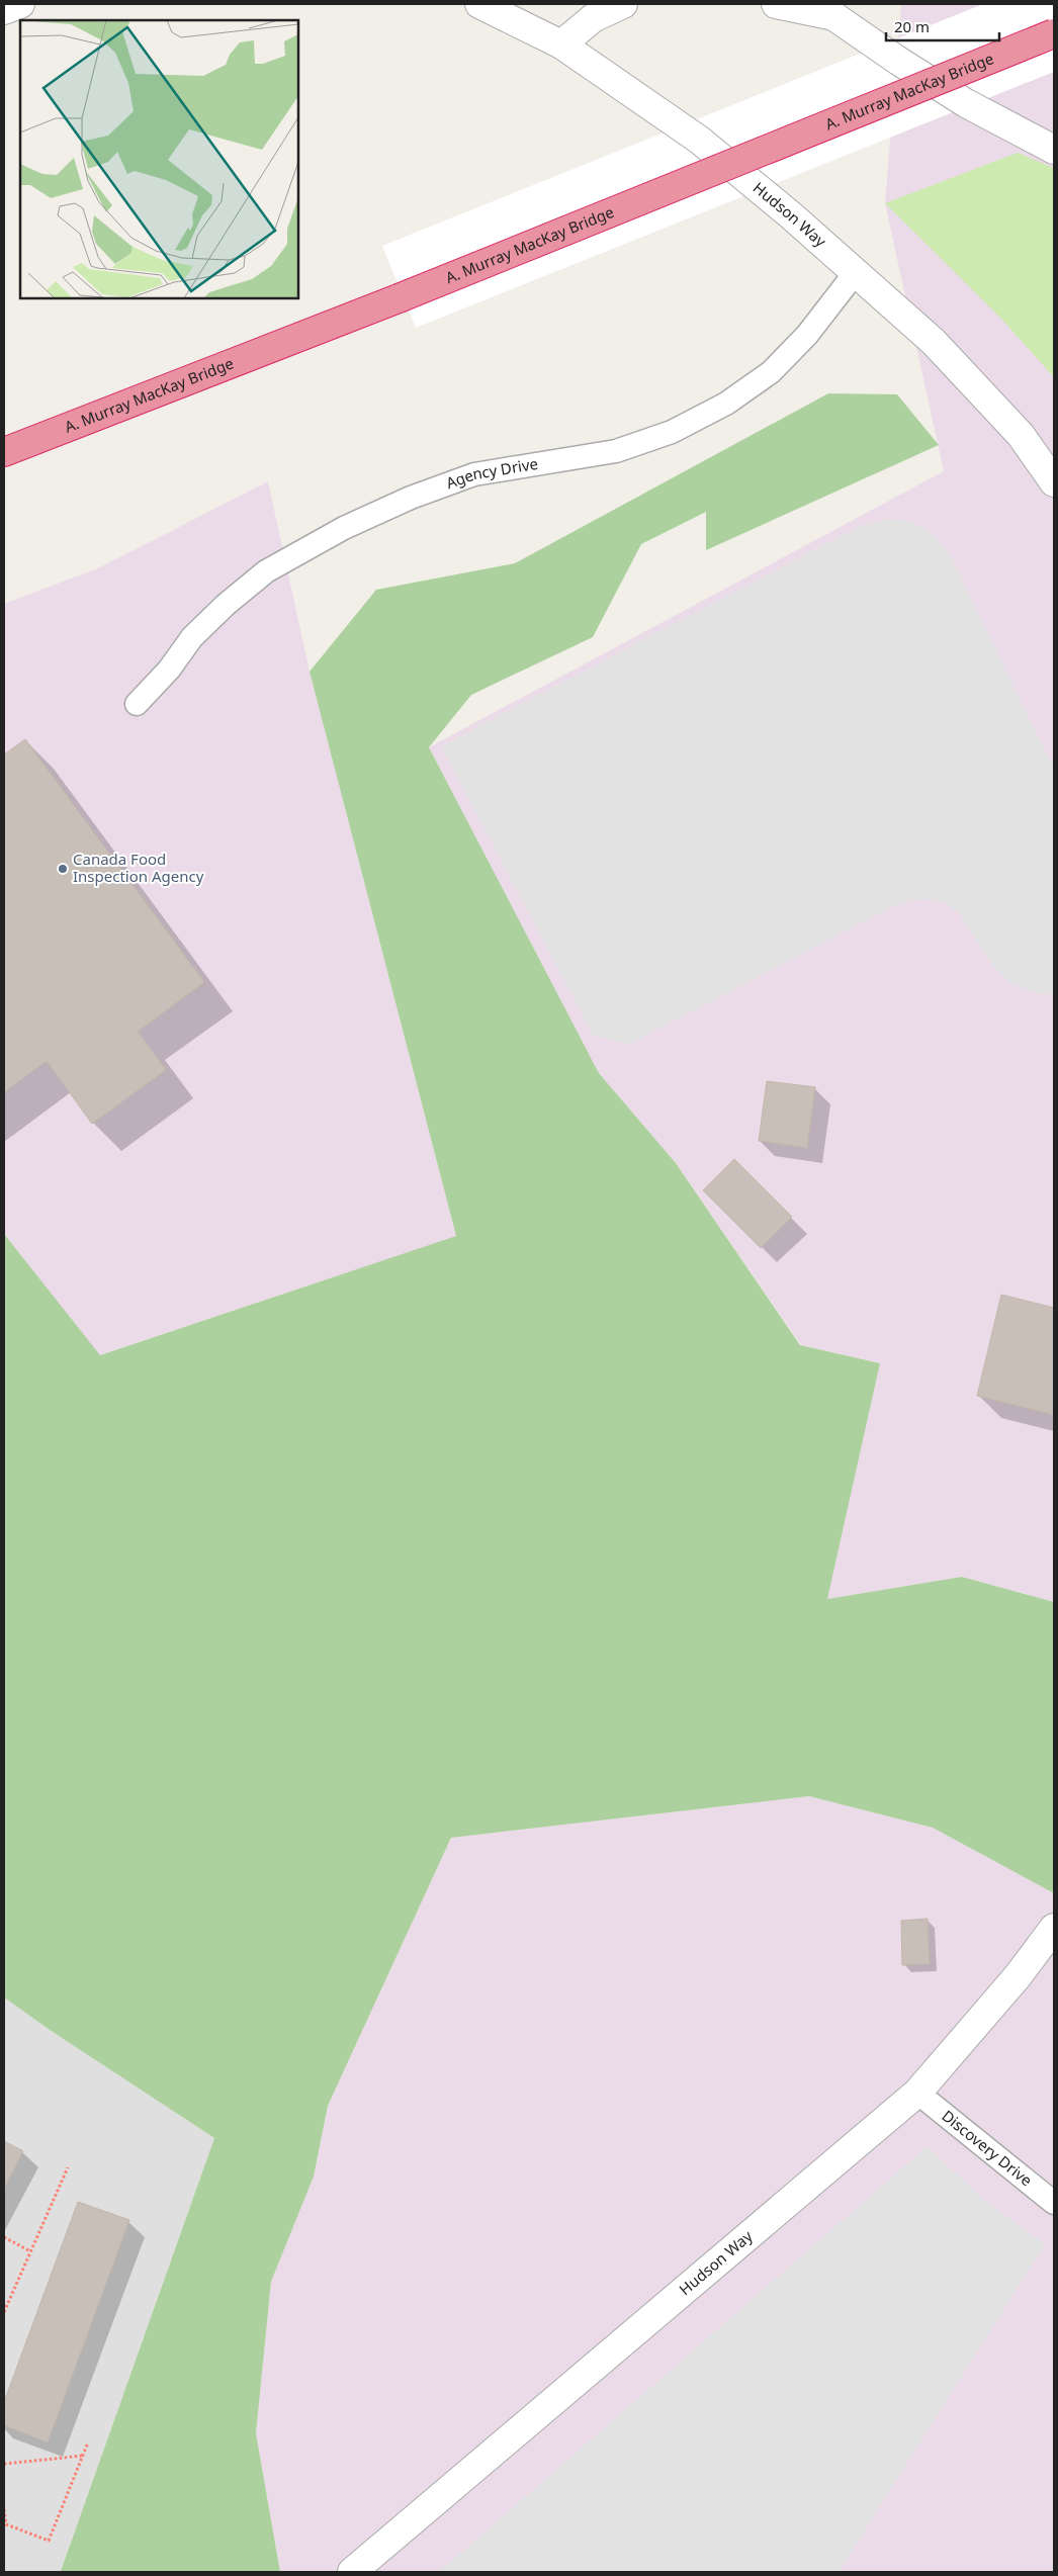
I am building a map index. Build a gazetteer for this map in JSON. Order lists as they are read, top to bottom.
{
  "streets": {
    "highway": ["A. Murray MacKay Bridge"],
    "street": ["Hudson Way"],
    "lane": ["Agency Drive", "Discovery Drive"]
  },
  "crossings": [
    ["Hudson Way", "Agency Drive"],
    ["Hudson Way", "Discovery Drive"]
  ],
  "places": ["Canada Food Inspection Agency"],
  "scale_bar": "20 m"
}
